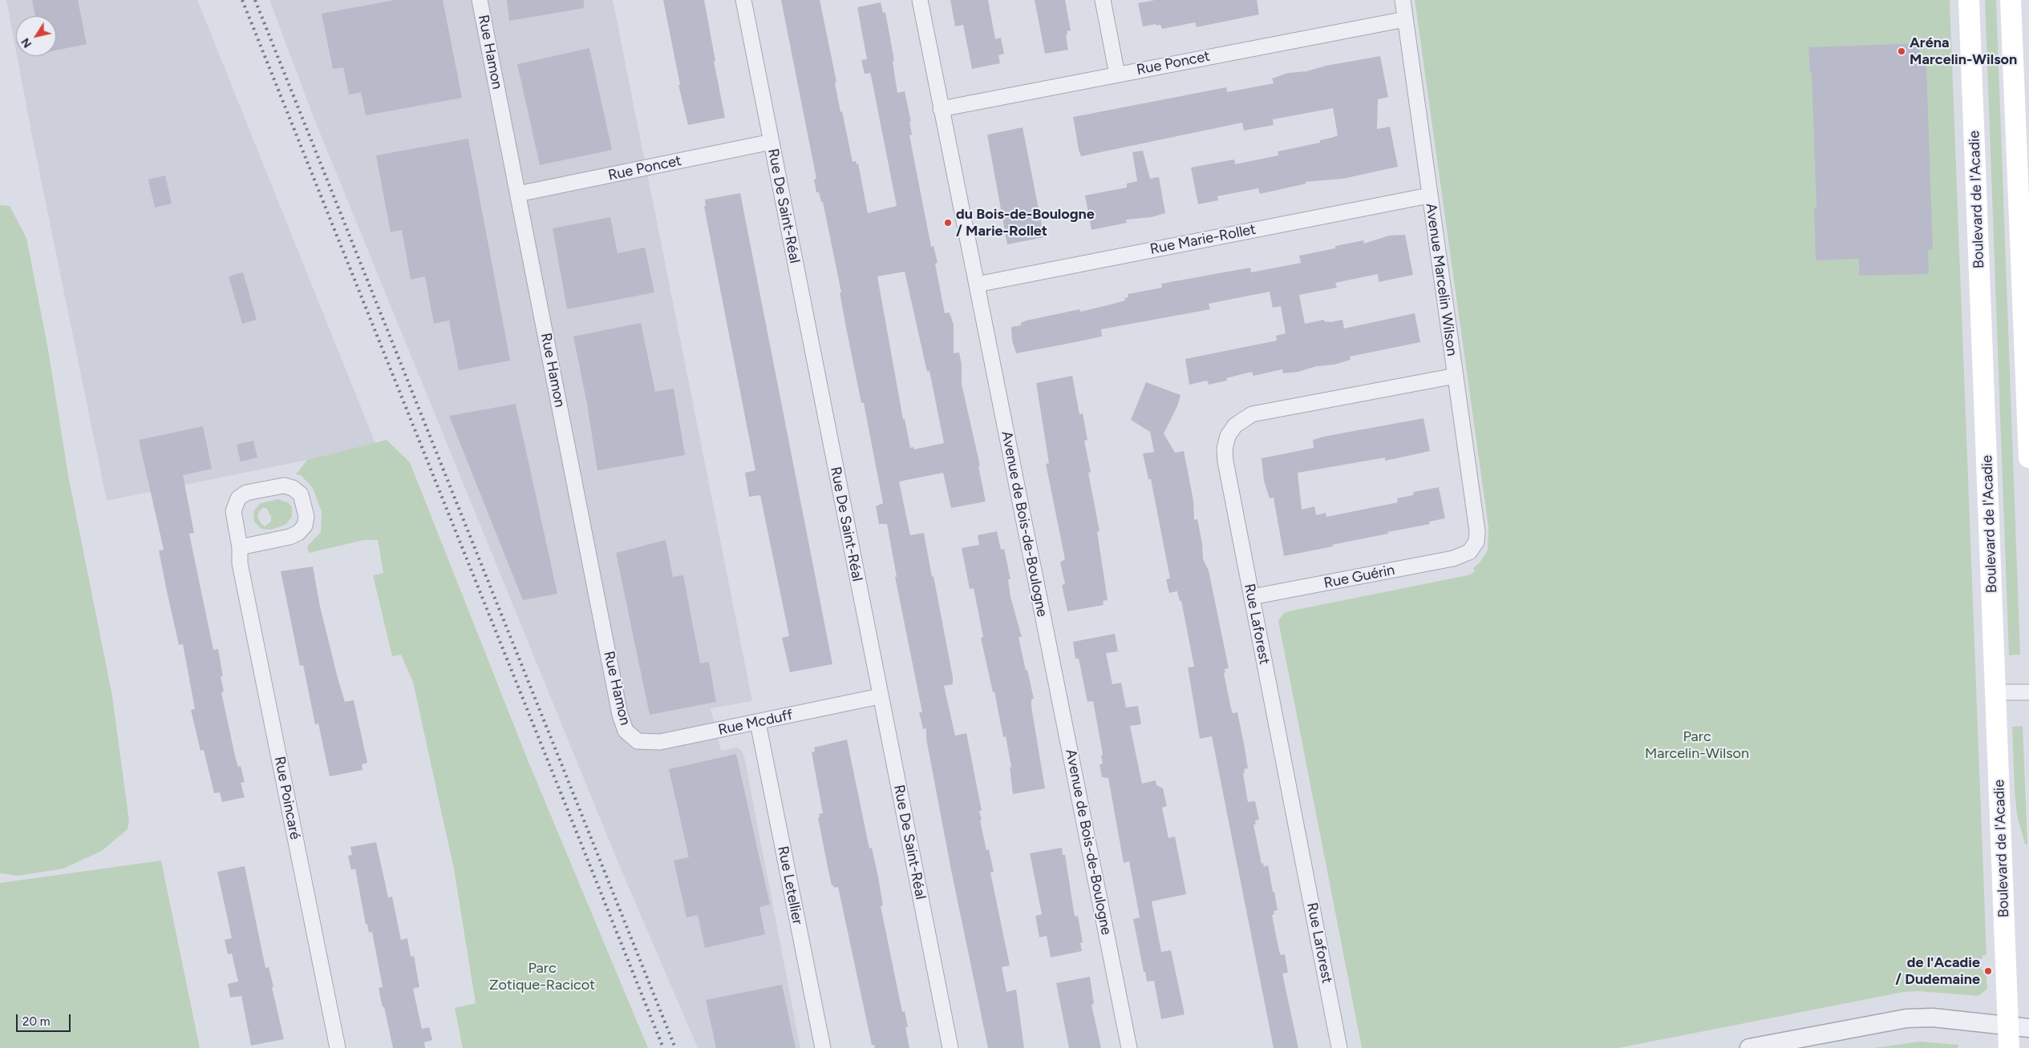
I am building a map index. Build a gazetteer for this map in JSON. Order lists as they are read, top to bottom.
{
  "streets": {
    "main road": ["Boulevard de l'Acadie"],
    "street": [
      "Rue Hamon",
      "Rue Poncet",
      "Rue De Saint-Réal",
      "Rue Marie-Rollet",
      "Avenue Marcelin Wilson",
      "Avenue de Bois-de-Boulogne",
      "Rue Guérin",
      "Rue Laforest",
      "Rue Mcduff",
      "Rue Poincaré",
      "Rue Letellier"
    ]
  },
  "crossings": [
    ["Rue Hamon", "Rue Poncet"],
    ["Rue Hamon", "Rue Mcduff"],
    ["Rue Poncet", "Rue De Saint-Réal"],
    ["Rue Poncet", "Avenue Marcelin Wilson"],
    ["Rue Poncet", "Avenue de Bois-de-Boulogne"],
    ["Rue De Saint-Réal", "Rue Mcduff"],
    ["Rue Marie-Rollet", "Avenue Marcelin Wilson"],
    ["Rue Marie-Rollet", "Avenue de Bois-de-Boulogne"],
    ["Avenue Marcelin Wilson", "Rue Guérin"],
    ["Avenue Marcelin Wilson", "Rue Laforest"],
    ["Rue Guérin", "Rue Laforest"],
    ["Rue Mcduff", "Rue Letellier"]
  ],
  "parks": ["Parc Marcelin-Wilson", "Parc Zotique-Racicot"],
  "places": ["Aréna Marcelin-Wilson", "du Bois-de-Boulogne / Marie-Rollet", "de l'Acadie / Dudemaine"],
  "scale_bar": "20 m",
  "north": "bottom left"
}
